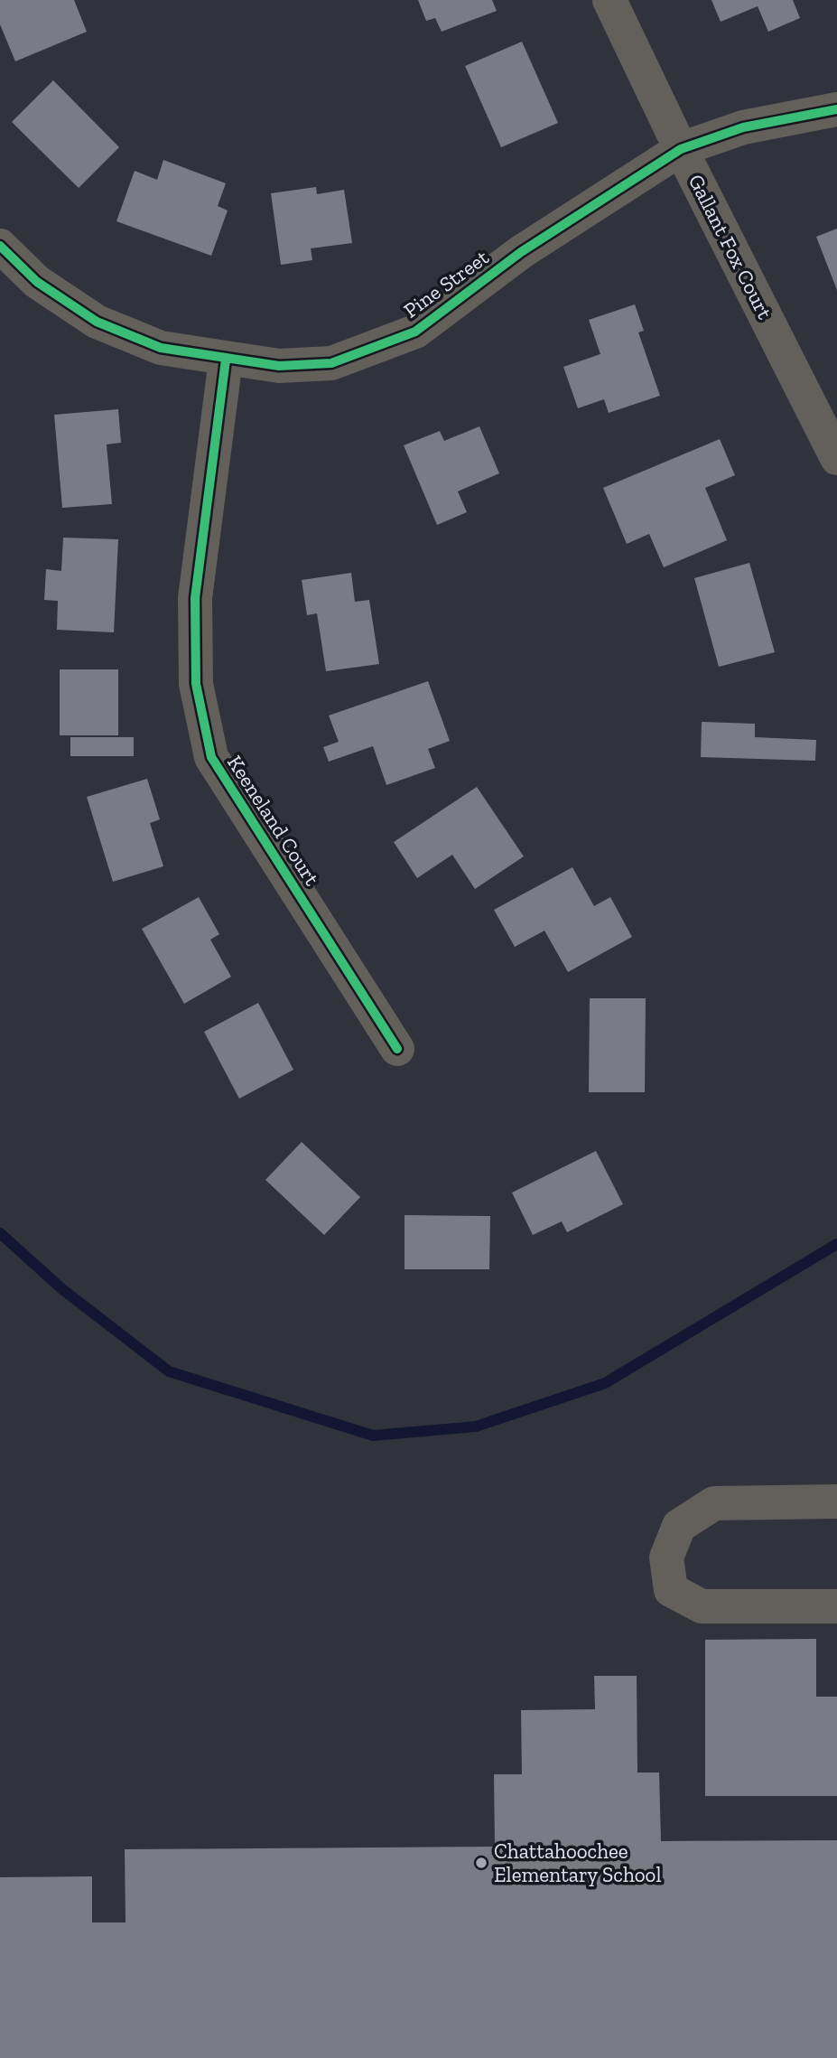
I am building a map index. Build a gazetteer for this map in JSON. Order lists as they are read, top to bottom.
{
  "streets": {
    "street": ["Gallant Fox Court", "Pine Street", "Keeneland Court"]
  },
  "crossings": [
    ["Gallant Fox Court", "Pine Street"],
    ["Pine Street", "Keeneland Court"]
  ],
  "places": ["Chattahoochee Elementary School"]
}
